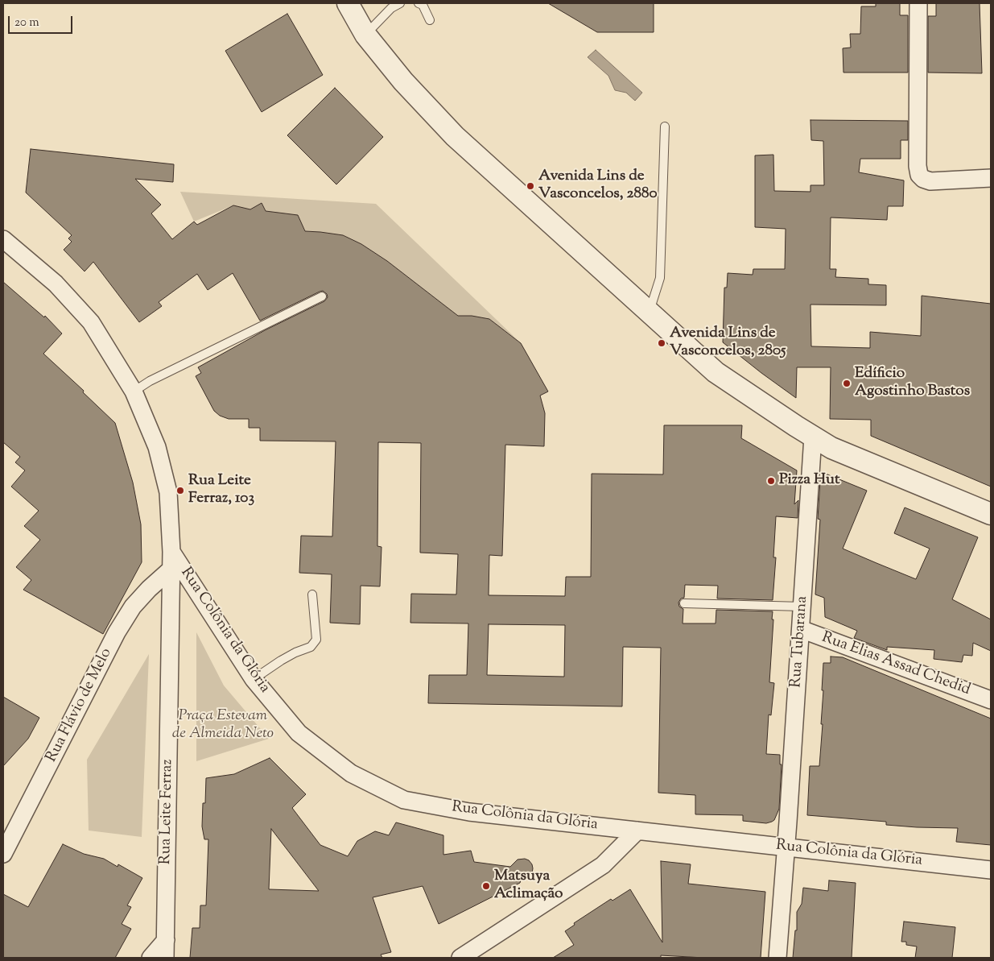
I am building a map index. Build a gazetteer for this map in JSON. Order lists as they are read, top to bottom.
{
  "streets": {
    "street": [
      "Rua Colônia da Glória",
      "Rua Tubarana",
      "Rua Elias Assad Chedid",
      "Rua Flávio de Melo",
      "Rua Leite Ferraz"
    ]
  },
  "crossings": [
    ["Rua Colônia da Glória", "Rua Tubarana"],
    ["Rua Colônia da Glória", "Rua Leite Ferraz"],
    ["Rua Tubarana", "Rua Elias Assad Chedid"],
    ["Rua Flávio de Melo", "Rua Leite Ferraz"]
  ],
  "parks": ["Praça Estevam de Almeida Neto"],
  "places": [
    "Avenida Lins de Vasconcelos, 2880",
    "Avenida Lins de Vasconcelos, 2805",
    "Edíficio Agostinho Bastos",
    "Pizza Hut",
    "Rua Leite Ferraz, 103",
    "Matsuya Aclimação"
  ],
  "scale_bar": "20 m"
}
